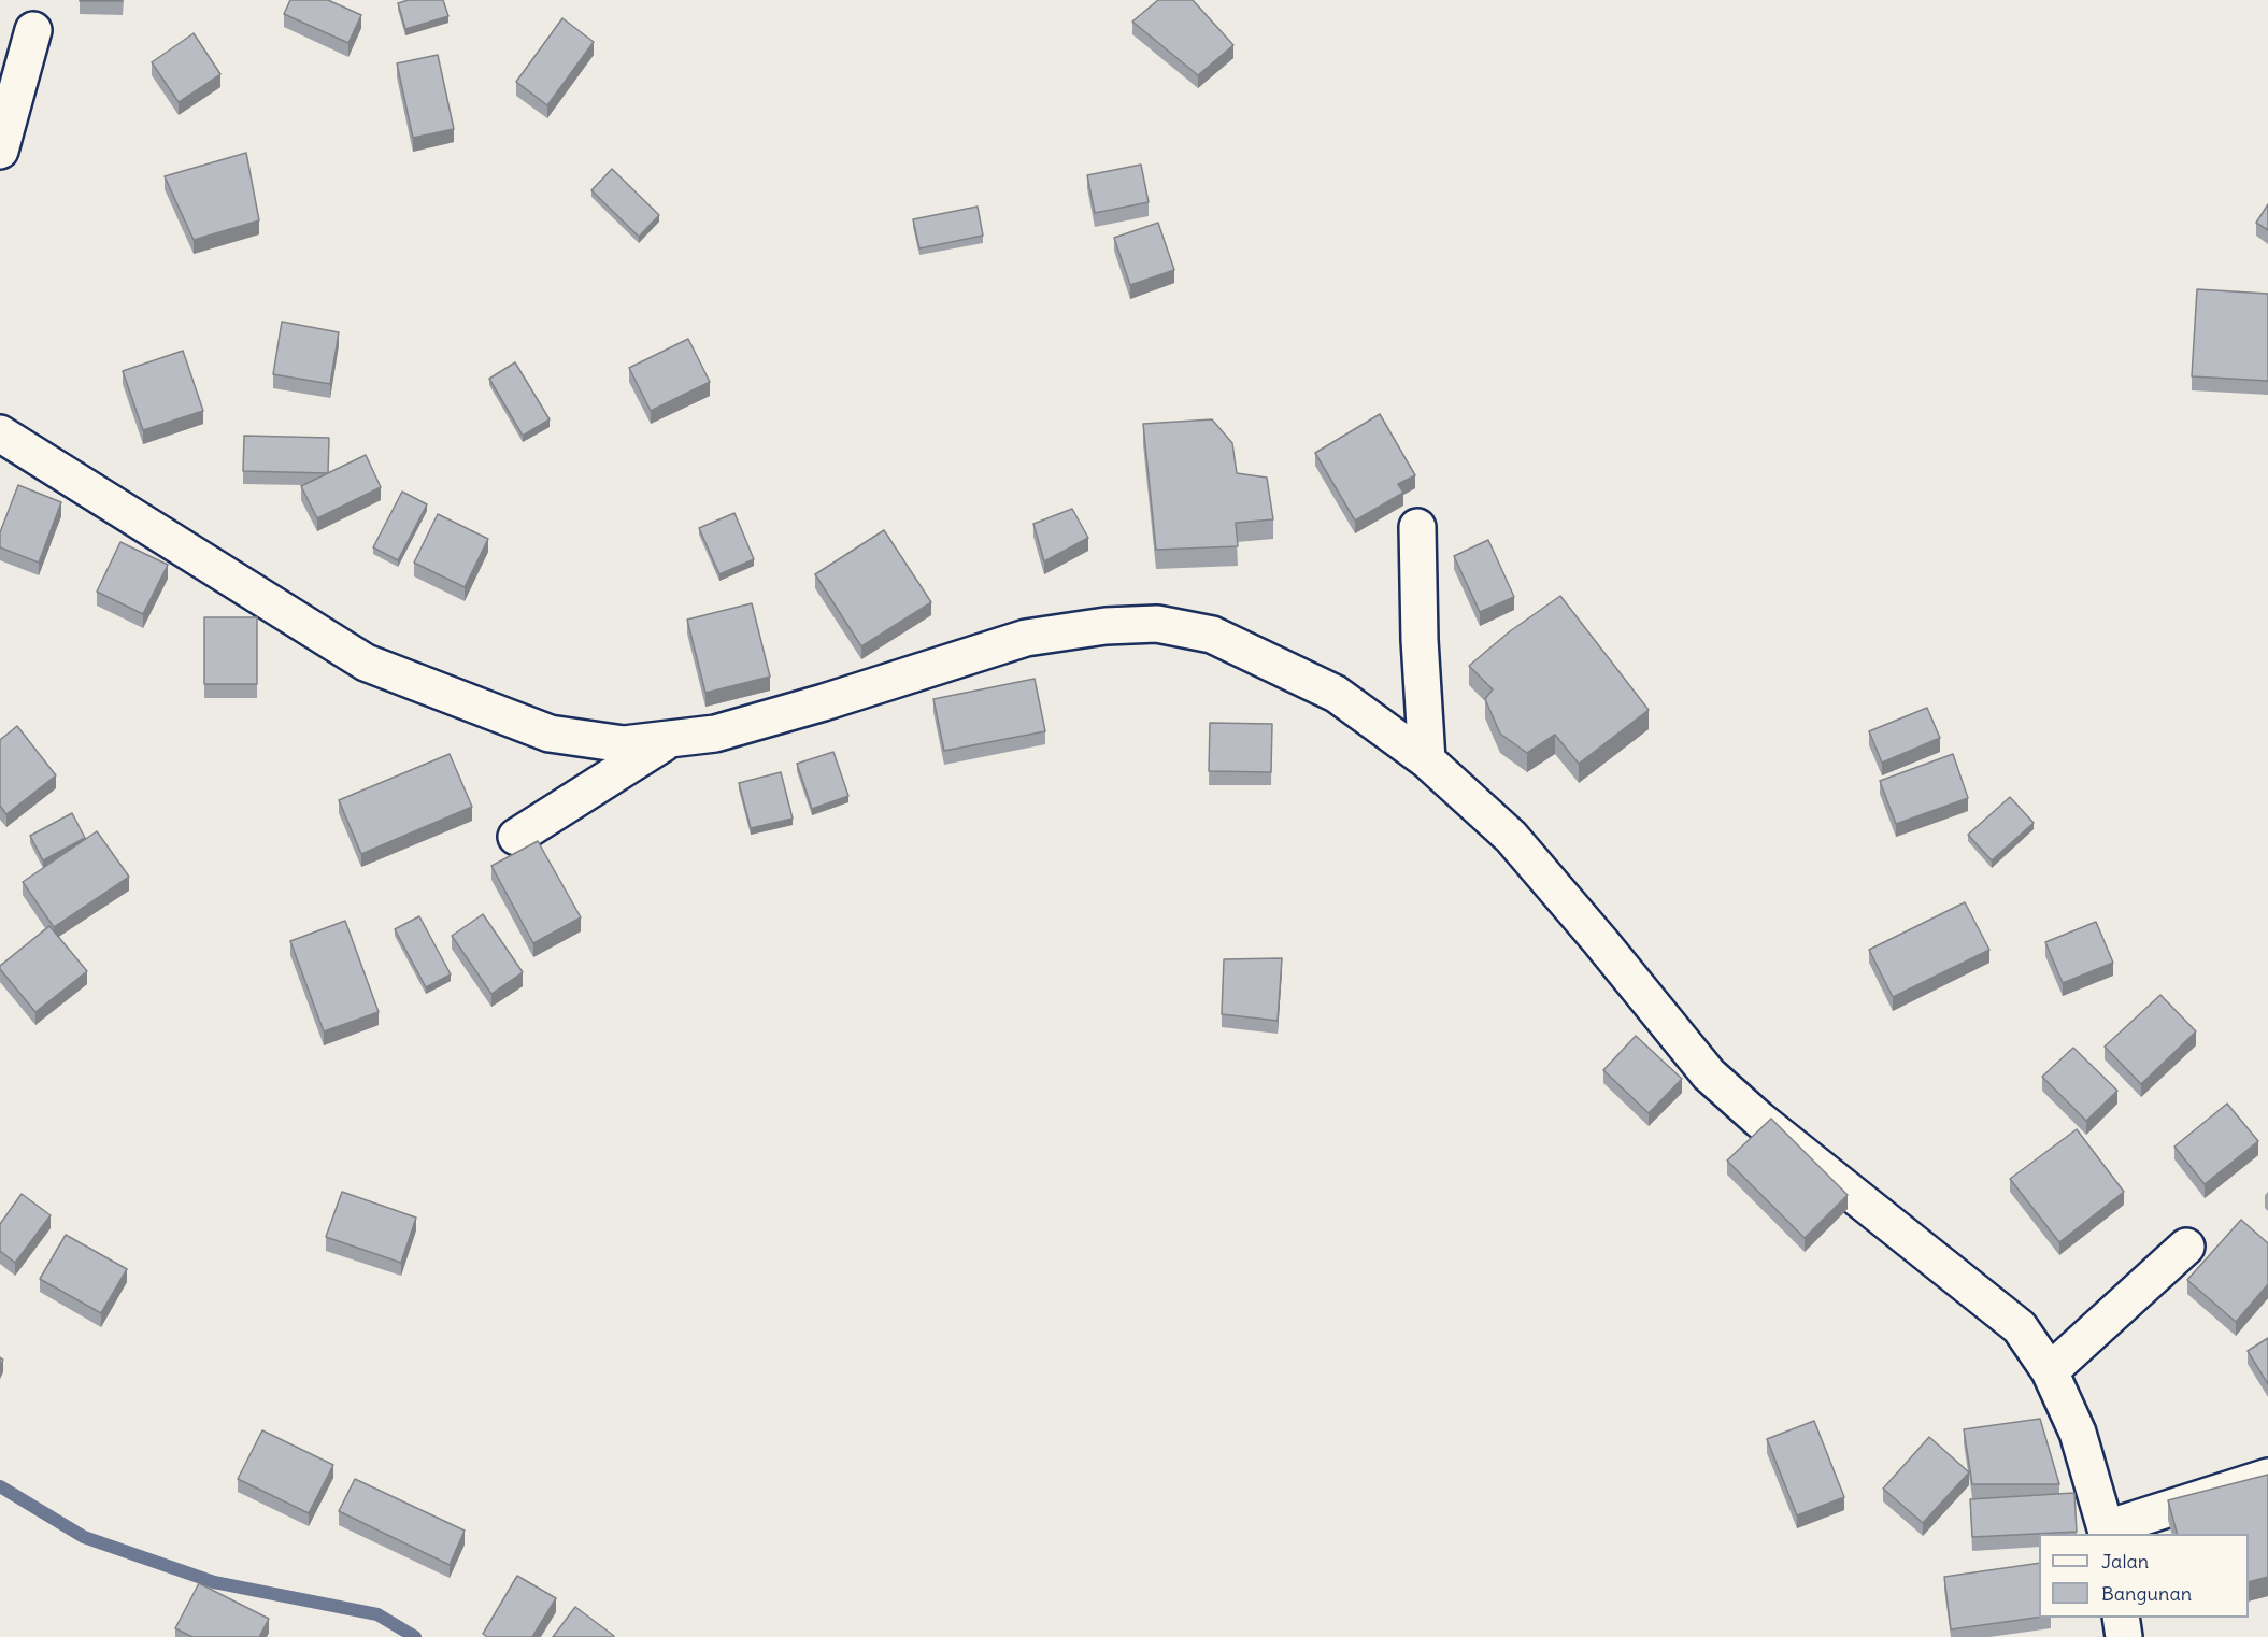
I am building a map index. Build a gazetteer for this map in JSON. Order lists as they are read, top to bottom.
{
  "legend": ["Jalan", "Bangunan"]
}
